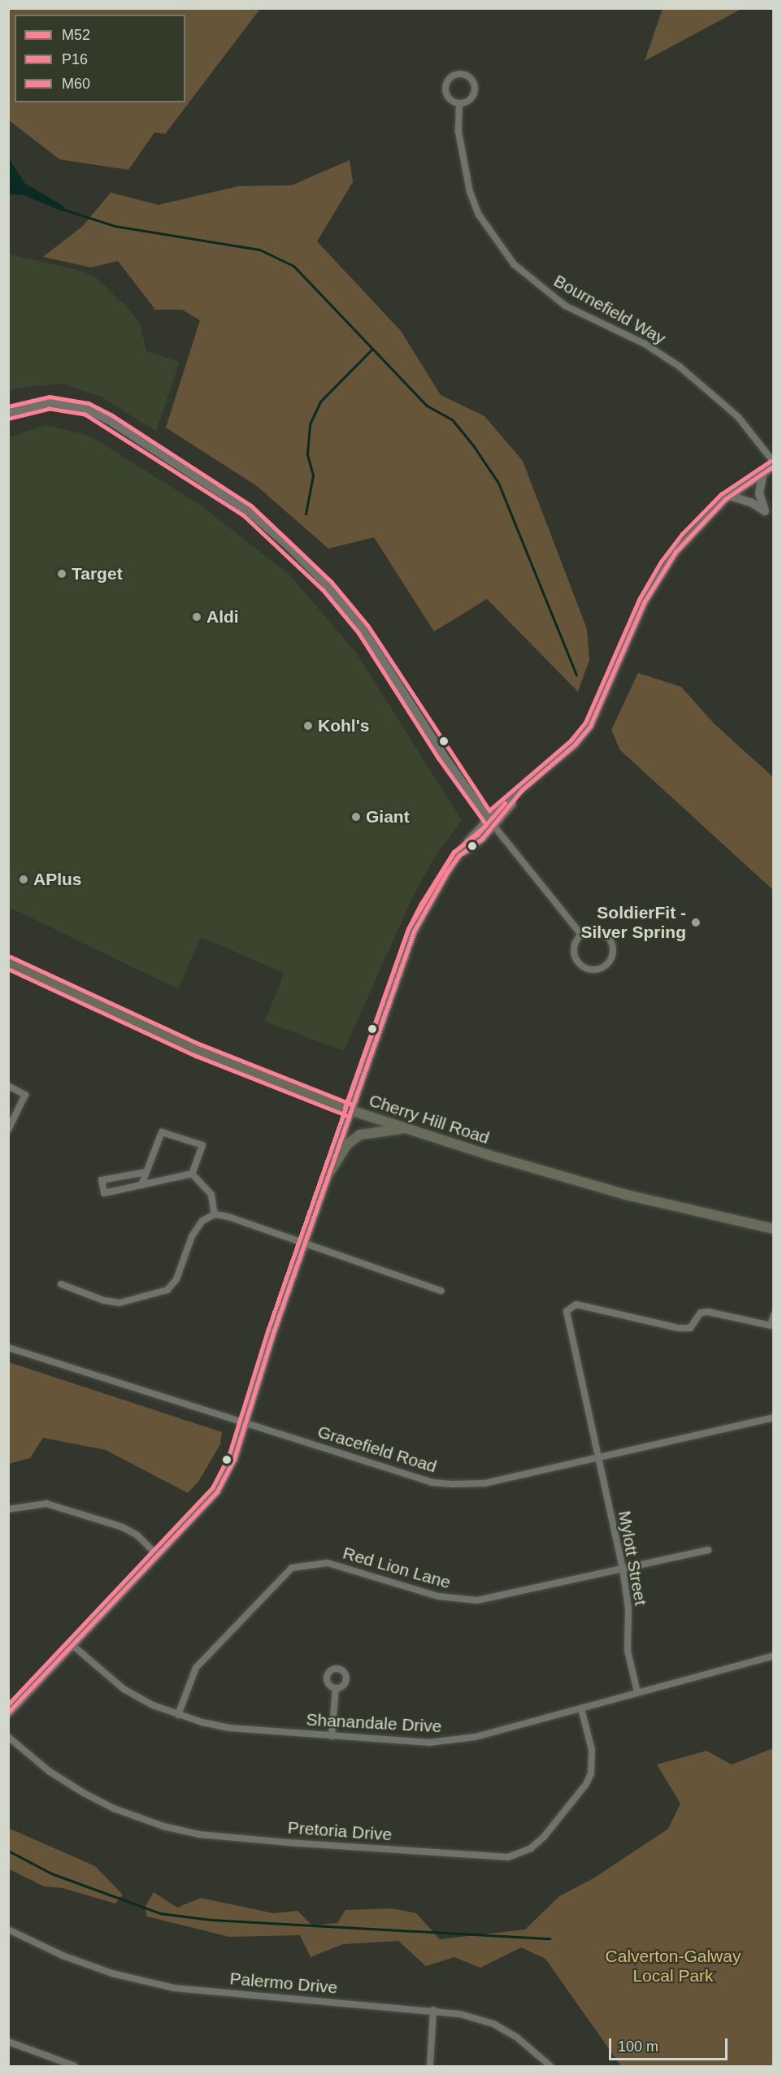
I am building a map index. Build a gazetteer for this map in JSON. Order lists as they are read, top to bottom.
{
  "streets": {
    "main road": ["Cherry Hill Road"],
    "street": [
      "Bournefield Way",
      "Gracefield Road",
      "Mylott Street",
      "Red Lion Lane",
      "Shanandale Drive",
      "Pretoria Drive",
      "Palermo Drive"
    ]
  },
  "crossings": [
    ["Gracefield Road", "Mylott Street"],
    ["Mylott Street", "Red Lion Lane"],
    ["Mylott Street", "Shanandale Drive"],
    ["Red Lion Lane", "Shanandale Drive"],
    ["Shanandale Drive", "Pretoria Drive"]
  ],
  "parks": ["Calverton-Galway Local Park"],
  "places": [
    "Target",
    "Aldi",
    "Kohl's",
    "Giant",
    "APlus",
    "SoldierFit - Silver Spring"
  ],
  "lines": ["transit line M60", "transit line P16", "transit line M52"],
  "legend": ["M52", "P16", "M60"],
  "scale_bar": "100 m"
}
